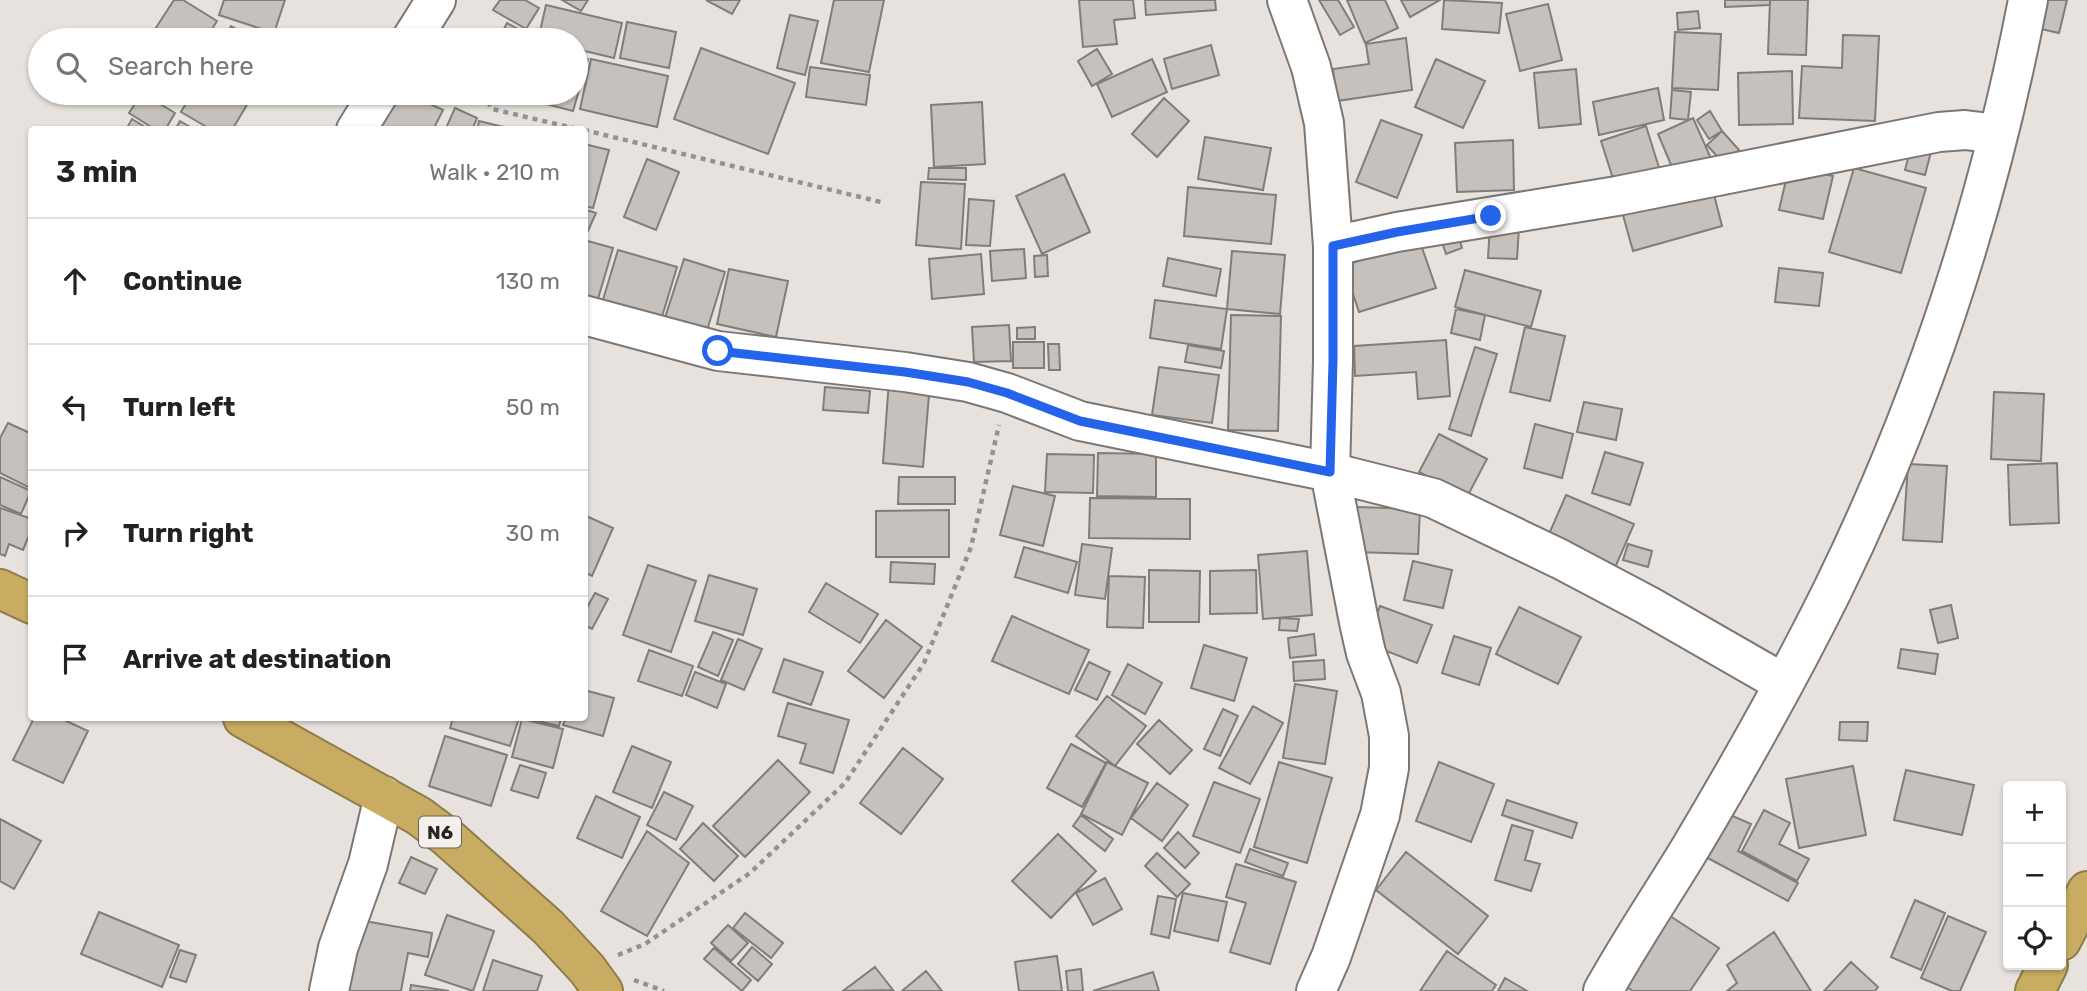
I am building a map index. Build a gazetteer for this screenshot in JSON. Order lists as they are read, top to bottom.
{
  "streets": {
    "highway": ["N6"]
  },
  "page": {
    "search": "Search here",
    "heading": ["3 min", "Walk · 210 m"],
    "list": [
      ["Continue", "130 m"],
      ["Turn left", "50 m"],
      ["Turn right", "30 m"],
      "Arrive at destination"
    ],
    "map_buttons": ["+", "−"]
  }
}
